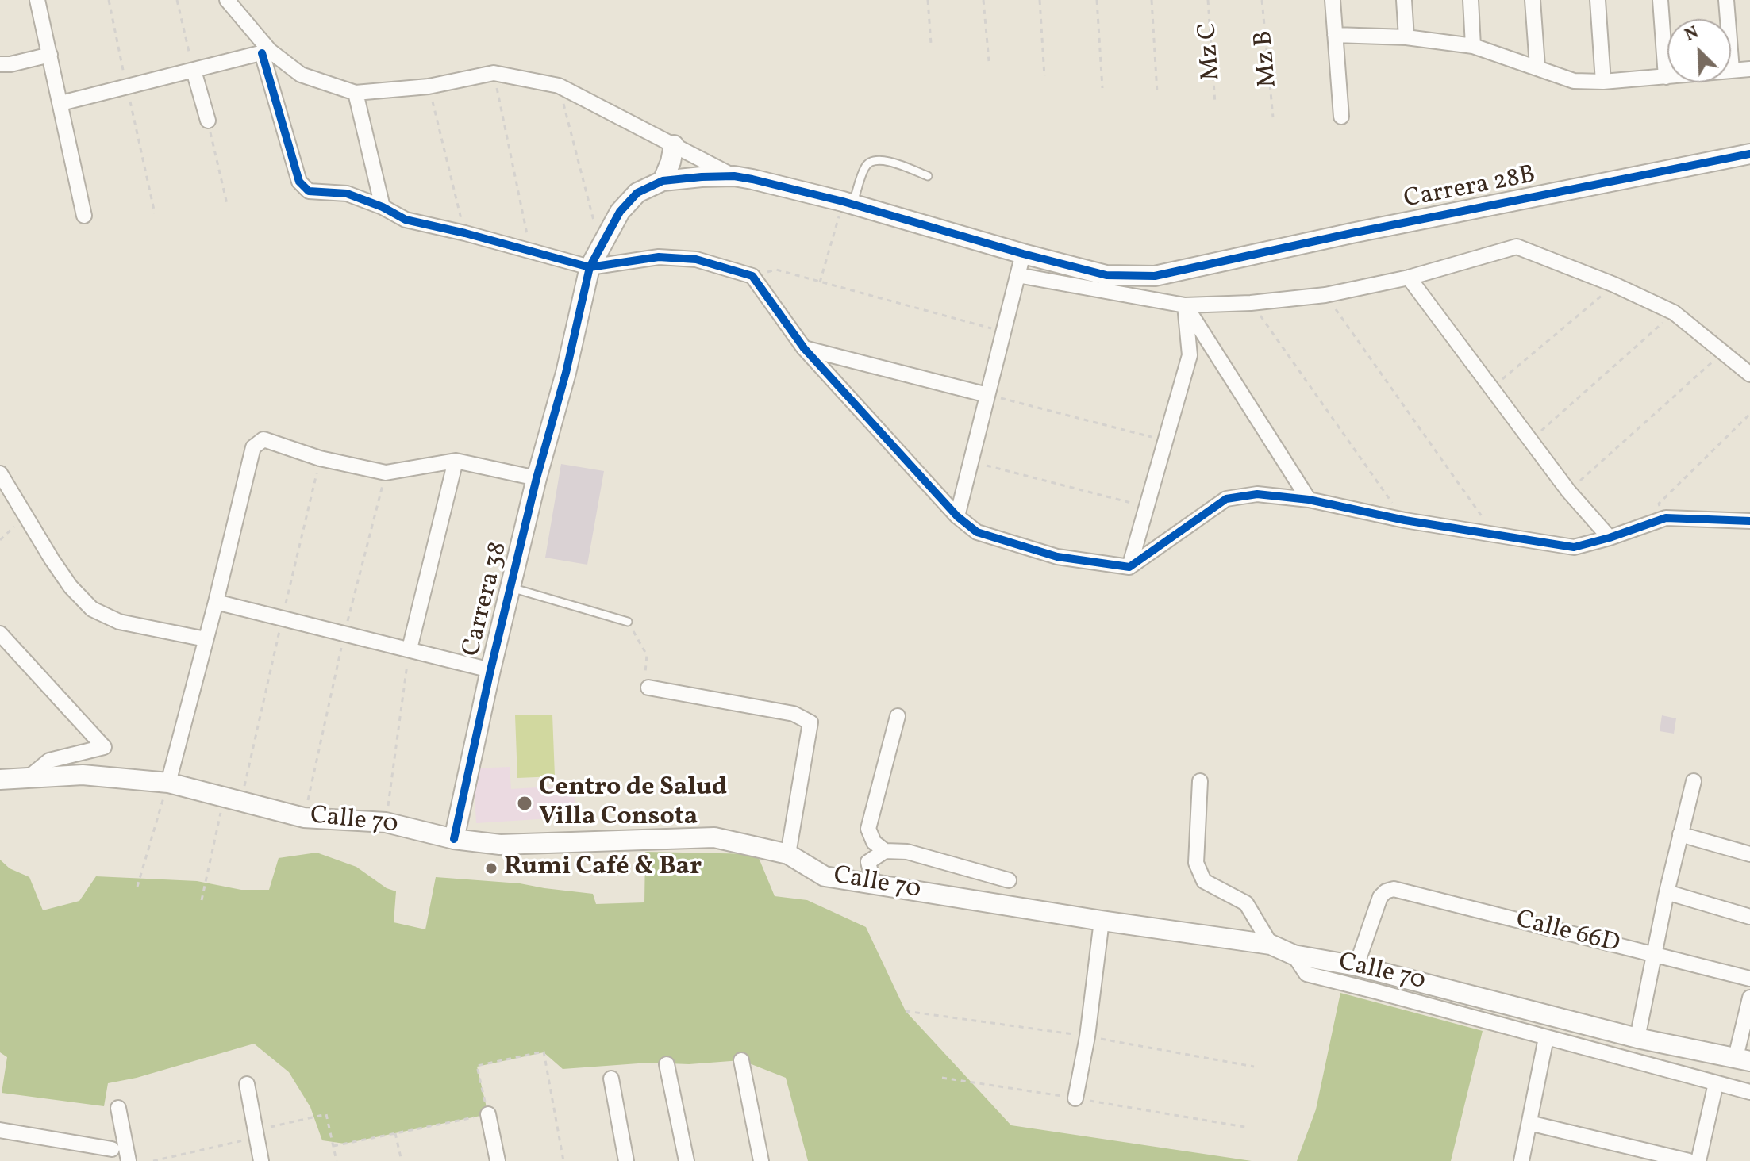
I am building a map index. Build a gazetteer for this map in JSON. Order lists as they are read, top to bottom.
{
  "streets": {
    "street": [
      "Carrera 28B",
      "Carrera 38",
      "Calle 70",
      "Calle 66D"
    ],
    "path": ["Mz C", "Mz B"]
  },
  "crossings": [
    ["Carrera 28B", "Carrera 38"],
    ["Carrera 38", "Calle 70"],
    ["Calle 70", "Calle 66D"]
  ],
  "places": ["Centro de Salud Villa Consota", "Rumi Café & Bar"],
  "north": "top left"
}
